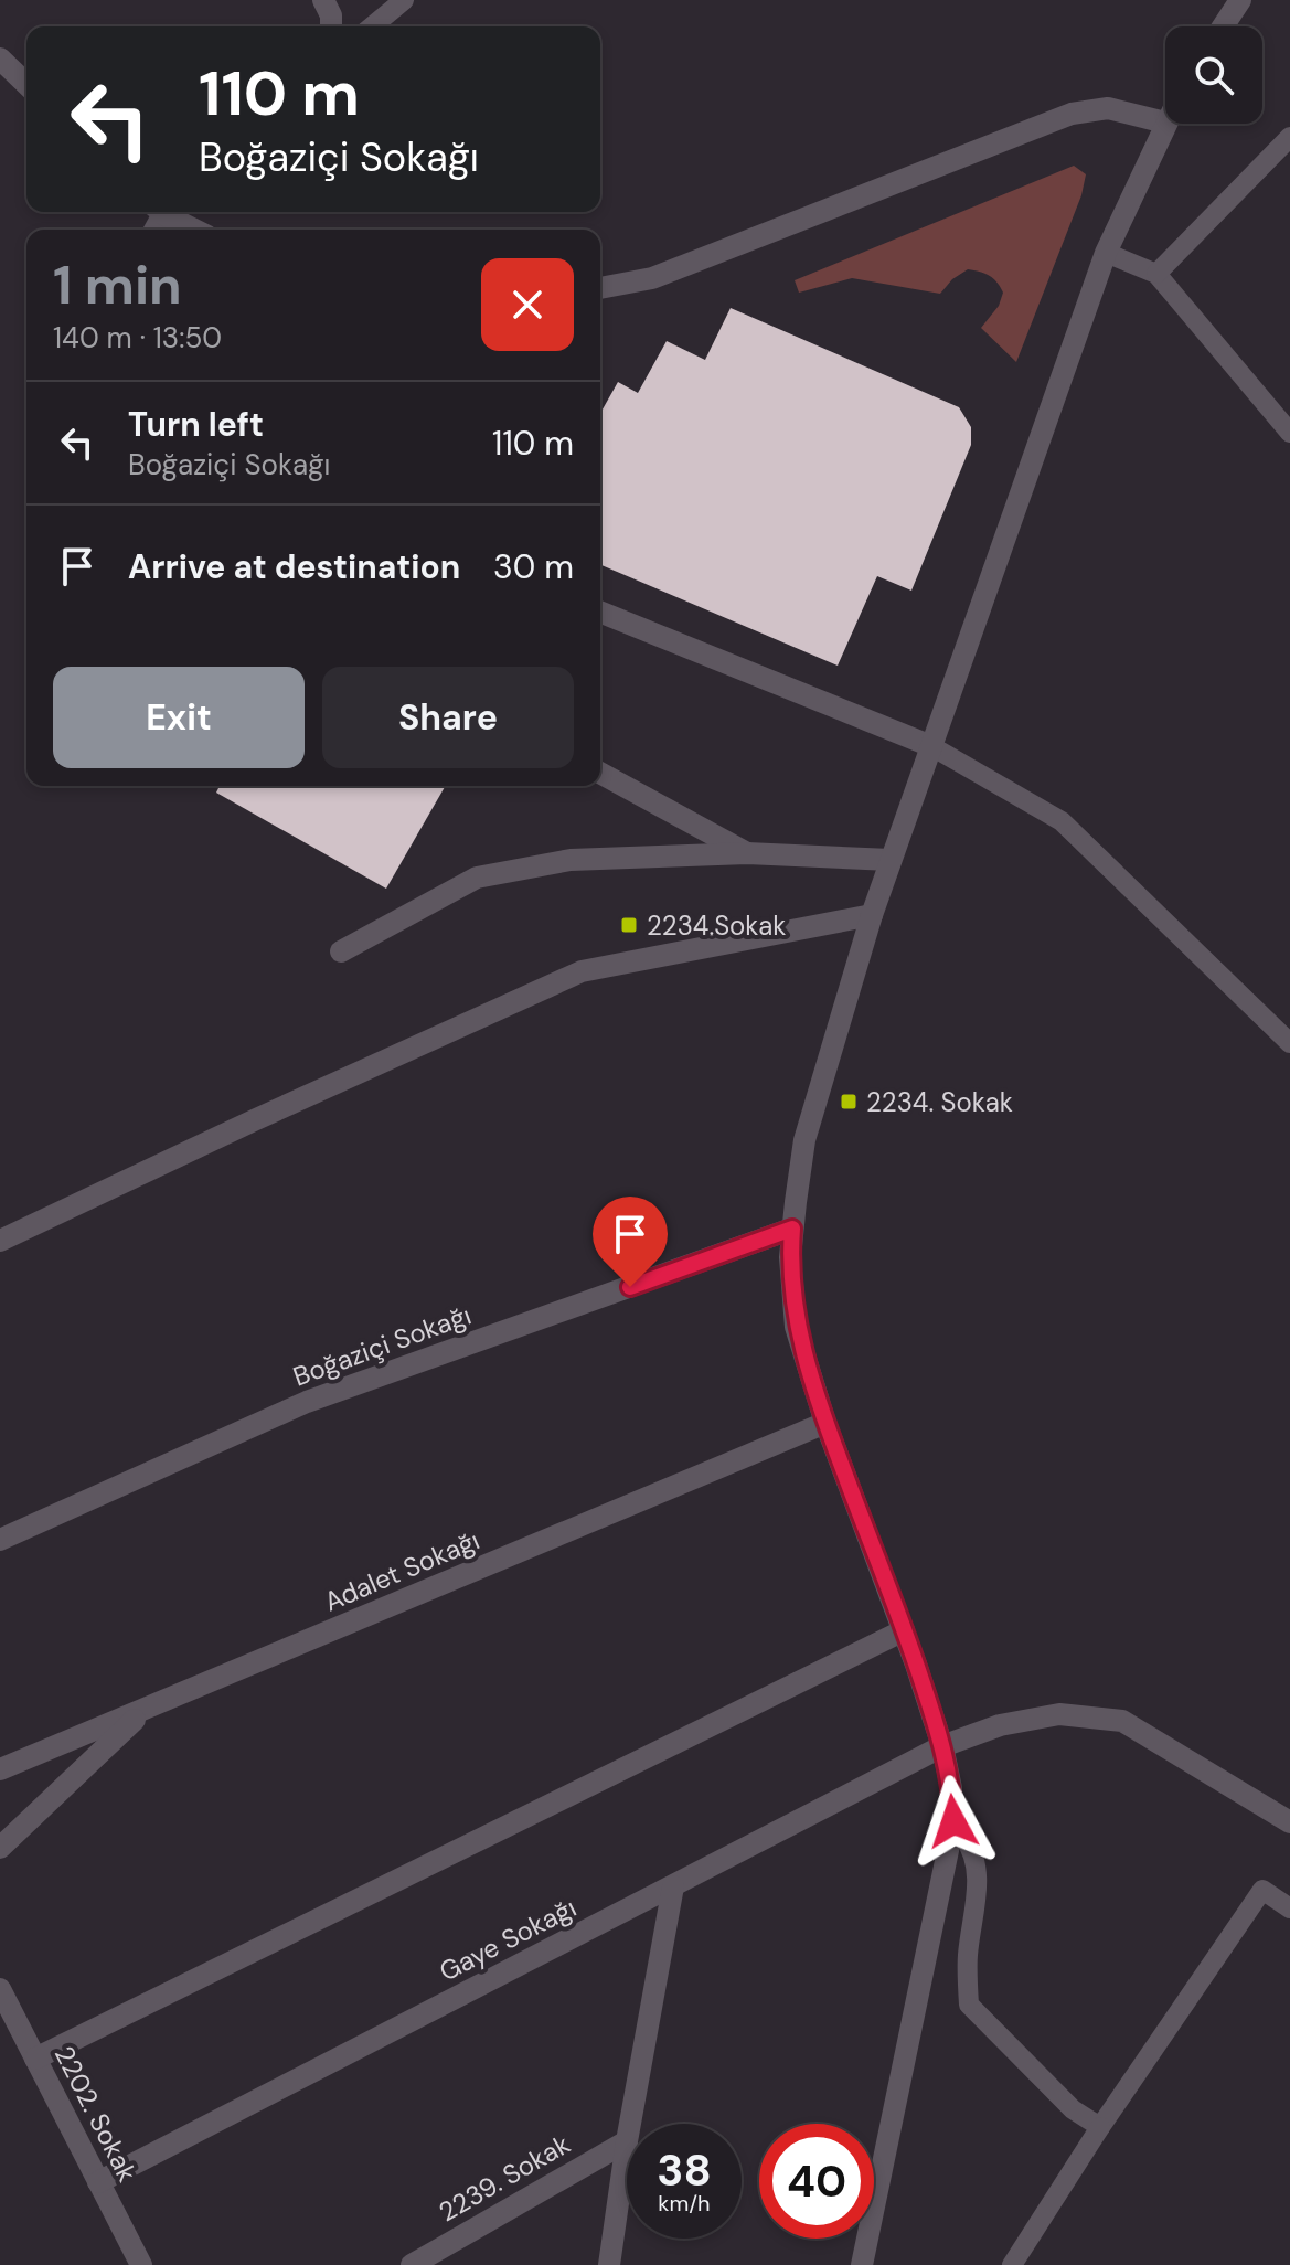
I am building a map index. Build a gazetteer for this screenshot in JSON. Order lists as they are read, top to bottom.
{
  "streets": {
    "street": [
      "Boğaziçi Sokağı",
      "Adalet Sokağı",
      "Gaye Sokağı",
      "2202. Sokak",
      "2239. Sokak"
    ]
  },
  "crossings": [
    ["Gaye Sokağı", "2202. Sokak"]
  ],
  "places": {
    "transit": ["2234.Sokak", "2234. Sokak"]
  },
  "page": {
    "turn": ["110 m", "Boğaziçi Sokağı"],
    "heading": ["1 min", "140 m · 13:50"],
    "list": [
      {
        "name": "Turn left",
        "note": "Boğaziçi Sokağı",
        "value": "110 m"
      },
      {
        "name": "Arrive at destination",
        "value": "30 m"
      }
    ],
    "buttons": ["Exit", "Share"],
    "speed": "38 km/h",
    "limit": "40"
  }
}
